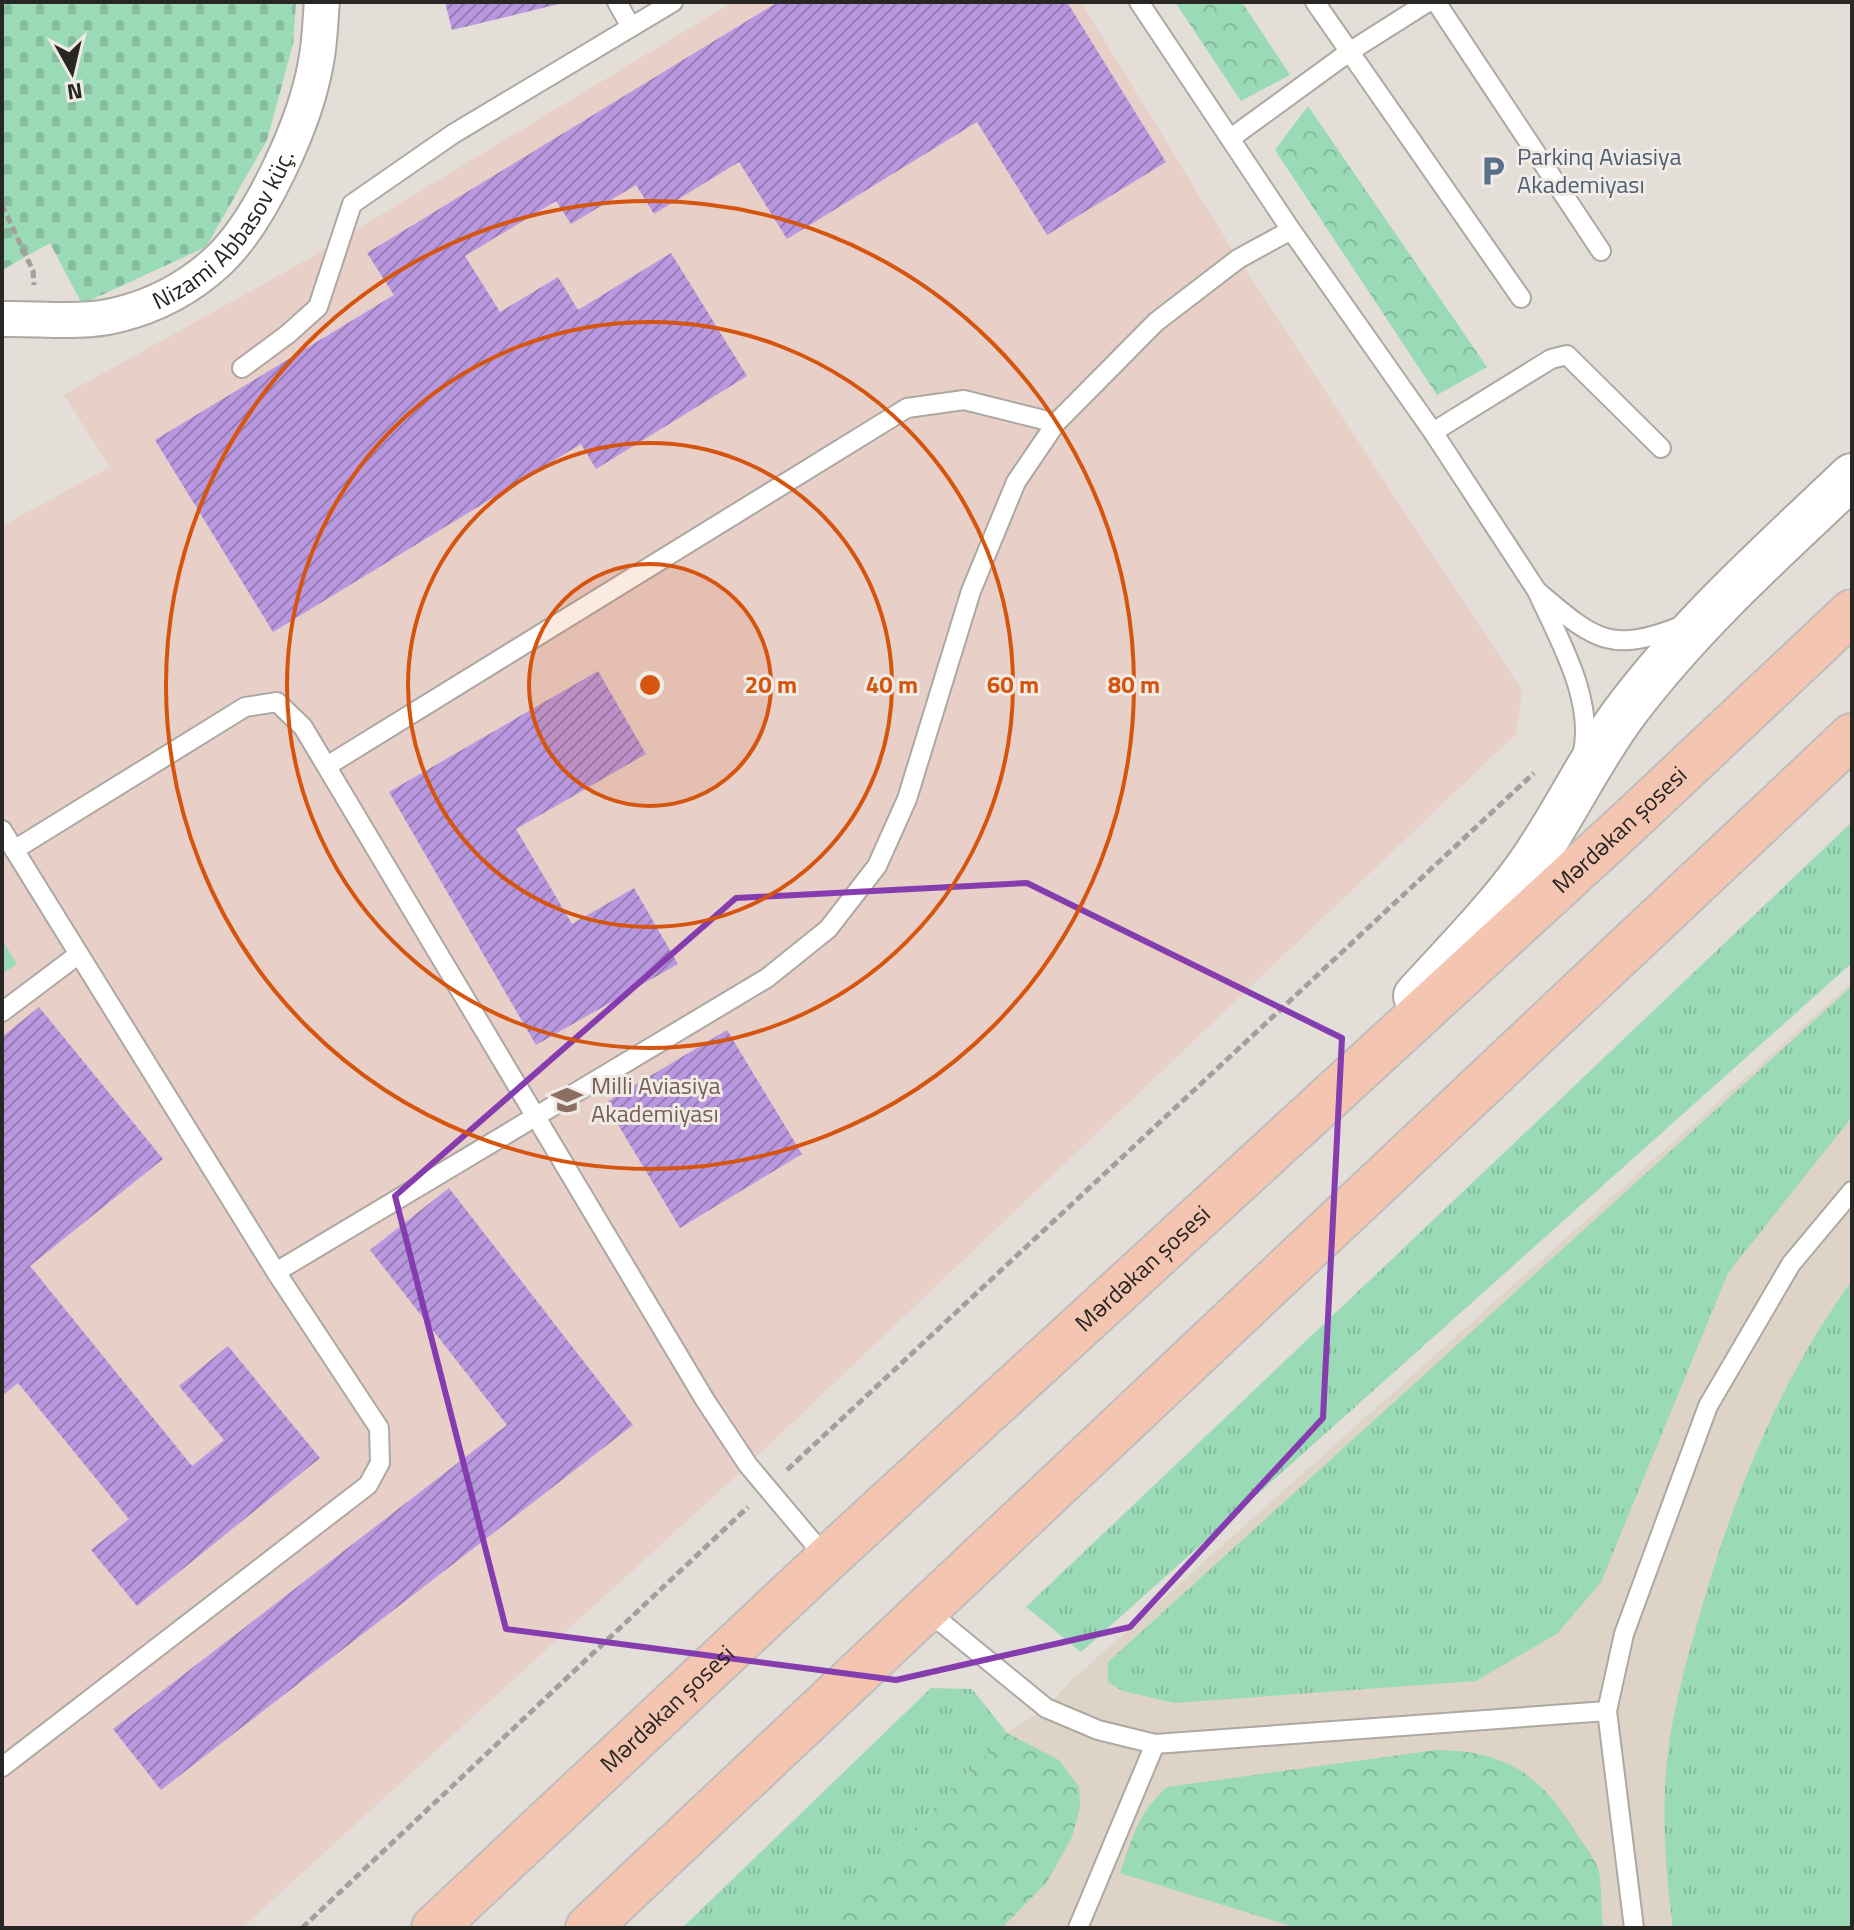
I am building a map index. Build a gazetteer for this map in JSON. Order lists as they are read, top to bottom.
{
  "streets": {
    "highway": ["Mərdəkan şosesi"],
    "street": ["Nizami Abbasov küç."]
  },
  "places": {
    "parking": ["Parkinq Aviasiya Akademiyası"],
    "school or university": ["Milli Aviasiya Akademiyası"]
  },
  "north": "bottom",
  "rings": [
    "20 m",
    "40 m",
    "60 m",
    "80 m"
  ]
}
